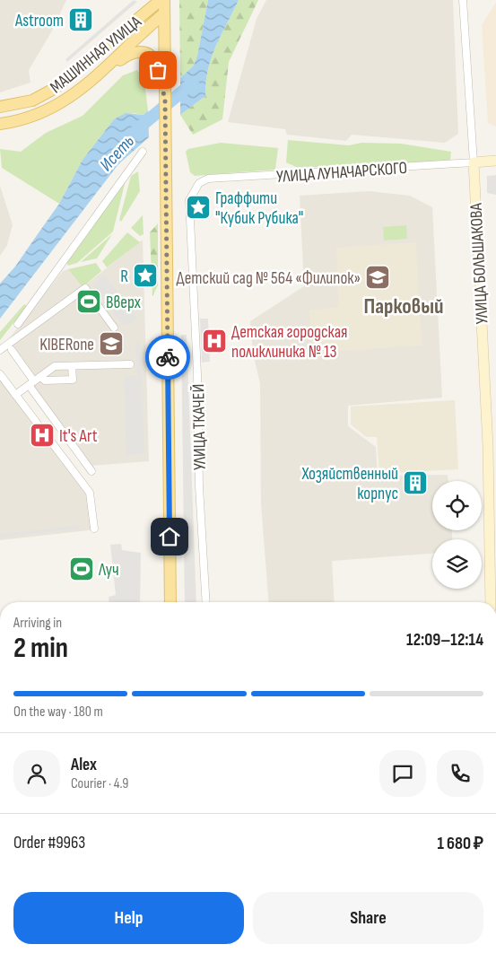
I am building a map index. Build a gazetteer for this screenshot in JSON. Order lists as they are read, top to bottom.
{
  "streets": {
    "main road": ["МАШИННАЯ УЛИЦА", "УЛИЦА ТКАЧЕЙ"],
    "street": ["УЛИЦА ЛУНАЧАРСКОГО", "УЛИЦА БОЛЬШАКОВА"]
  },
  "crossings": [
    ["УЛИЦА ЛУНАЧАРСКОГО", "УЛИЦА БОЛЬШАКОВА"],
    ["УЛИЦА ЛУНАЧАРСКОГО", "УЛИЦА ТКАЧЕЙ"]
  ],
  "districts": ["Парковый"],
  "water": ["Исеть"],
  "places": {
    "building": ["Astroom", "Хозяйственный корпус"],
    "place": ["Граффити \"Кубик Рубика\"", "R"],
    "school or university": ["Детский сад № 564 «Филипок»", "KIBERone"],
    "sports": ["Вверх", "Луч"],
    "hospital": ["Детская городская поликлиника № 13", "It's Art"]
  },
  "page": {
    "heading": ["2 min", "Arriving in", "12:09–12:14"],
    "panel": [
      "Alex",
      "Courier · 4.9",
      "Order #9963",
      "1 680 ₽"
    ],
    "bar": "On the way · 180 m",
    "buttons": ["Help", "Share"]
  }
}
